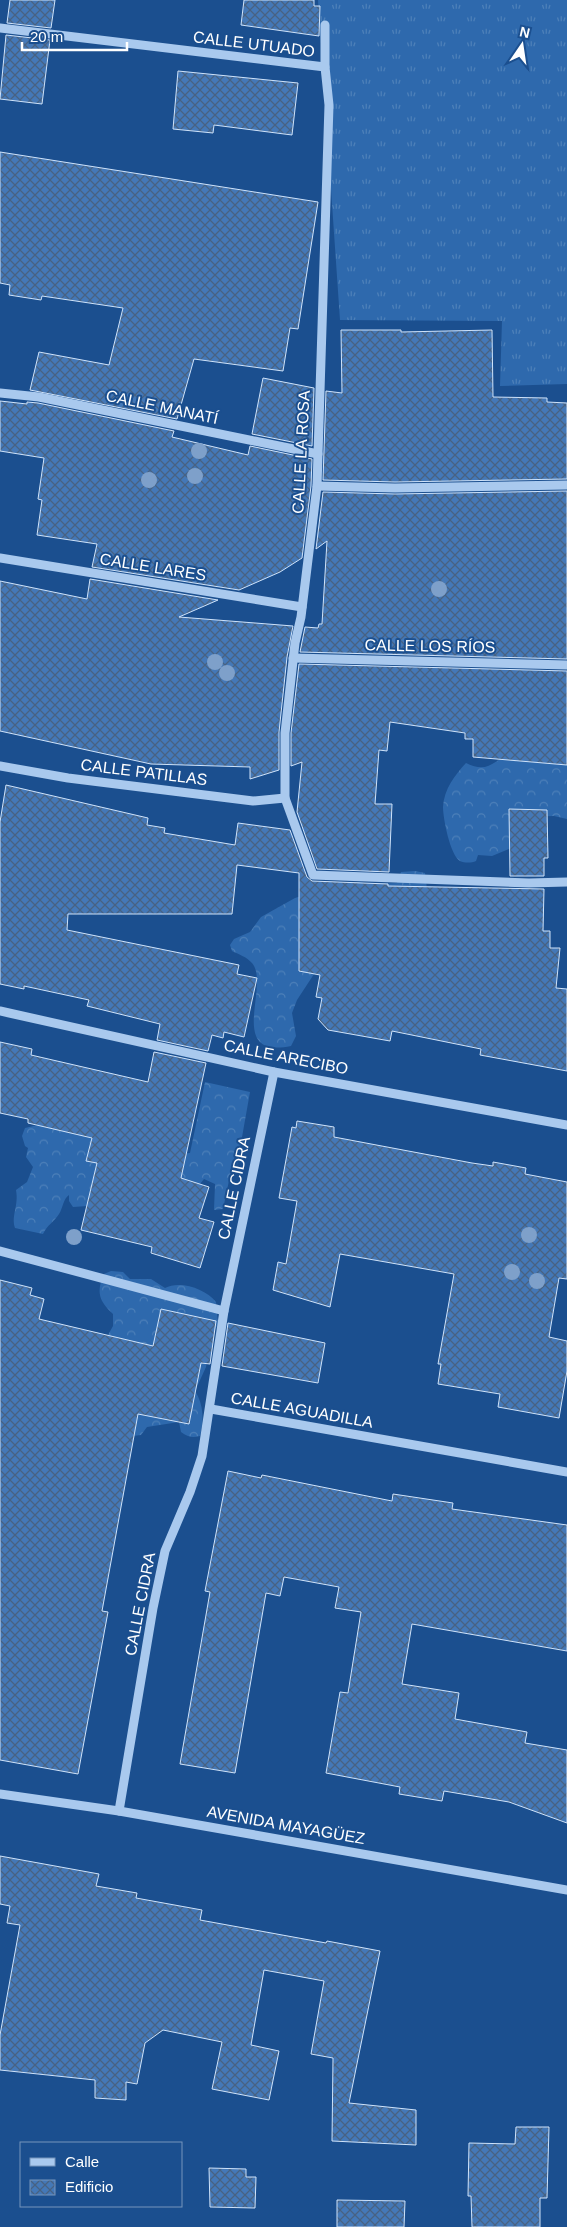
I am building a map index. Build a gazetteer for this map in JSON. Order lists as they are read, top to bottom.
{
  "streets": {
    "street": [
      "CALLE UTUADO",
      "CALLE MANATÍ",
      "CALLE LA ROSA",
      "CALLE LARES",
      "CALLE LOS RÍOS",
      "CALLE PATILLAS",
      "CALLE ARECIBO",
      "CALLE CIDRA",
      "CALLE AGUADILLA",
      "AVENIDA MAYAGÜEZ"
    ]
  },
  "crossings": [
    ["CALLE UTUADO", "CALLE LA ROSA"],
    ["CALLE MANATÍ", "CALLE LA ROSA"],
    ["CALLE LA ROSA", "CALLE LARES"],
    ["CALLE LA ROSA", "CALLE LOS RÍOS"],
    ["CALLE LA ROSA", "CALLE PATILLAS"],
    ["CALLE ARECIBO", "CALLE CIDRA"],
    ["CALLE CIDRA", "CALLE AGUADILLA"],
    ["CALLE CIDRA", "AVENIDA MAYAGÜEZ"]
  ],
  "legend": ["Calle", "Edificio"],
  "scale_bar": "20 m",
  "north": "top"
}
